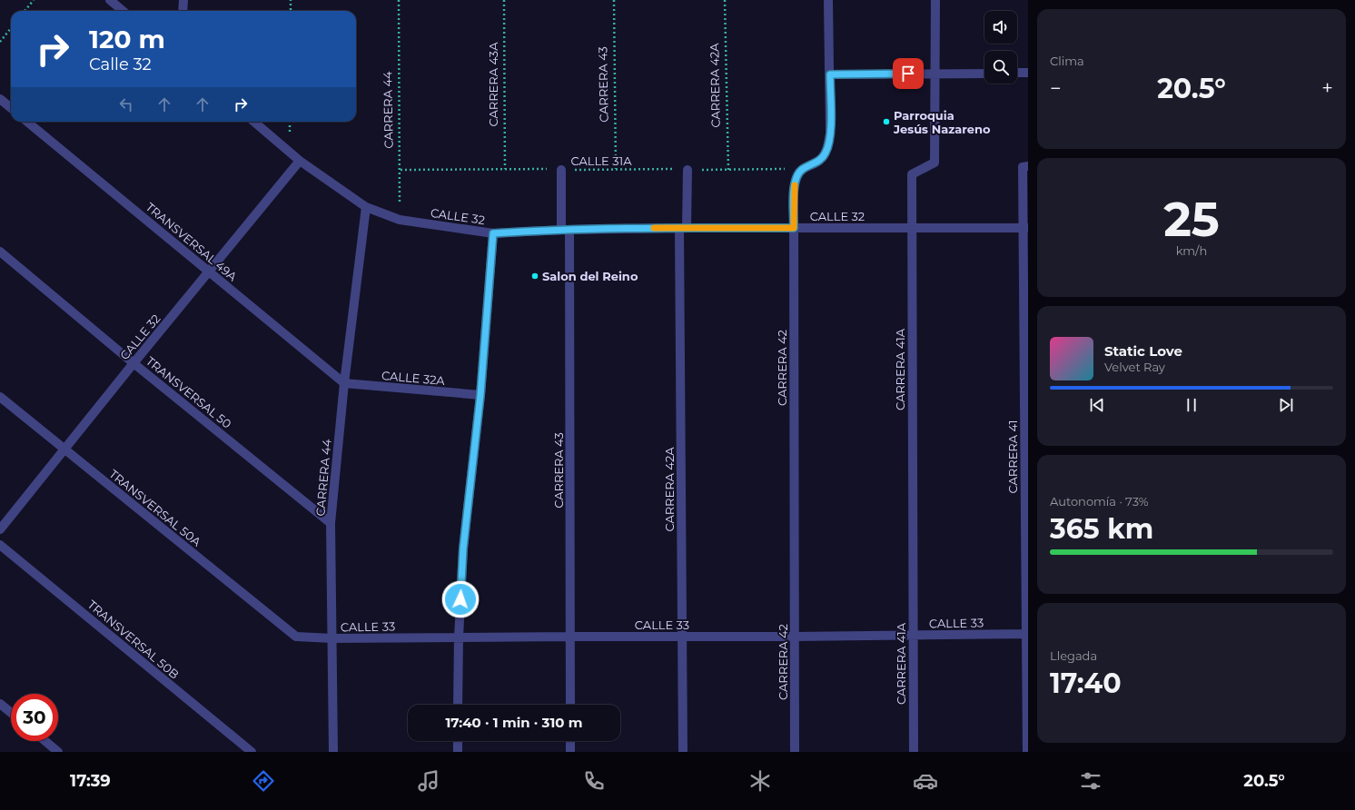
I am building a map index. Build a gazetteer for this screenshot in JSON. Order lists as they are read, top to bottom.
{
  "streets": {
    "street": [
      "CARRERA 43",
      "CARRERA 42A",
      "CARRERA 44",
      "CALLE 32",
      "TRANSVERSAL 49A",
      "CARRERA 42",
      "CARRERA 41A",
      "CALLE 32A",
      "TRANSVERSAL 50",
      "CARRERA 41",
      "TRANSVERSAL 50A",
      "CALLE 33",
      "TRANSVERSAL 50B"
    ],
    "path": ["CARRERA 43A", "CALLE 31A"]
  },
  "crossings": [
    ["CARRERA 43A", "CALLE 31A"],
    ["CARRERA 43", "CALLE 31A"],
    ["CARRERA 43", "CALLE 32"],
    ["CARRERA 43", "CALLE 33"],
    ["CARRERA 42A", "CALLE 31A"],
    ["CARRERA 42A", "CALLE 32"],
    ["CARRERA 42A", "CALLE 33"],
    ["CARRERA 44", "CALLE 31A"],
    ["CARRERA 44", "CALLE 32"],
    ["CARRERA 44", "TRANSVERSAL 49A"],
    ["CARRERA 44", "CALLE 32A"],
    ["CARRERA 44", "TRANSVERSAL 50"],
    ["CARRERA 44", "CALLE 33"],
    ["CALLE 31A", "CARRERA 42"],
    ["CALLE 32", "TRANSVERSAL 49A"],
    ["CALLE 32", "CARRERA 42"],
    ["CALLE 32", "CARRERA 41A"],
    ["CALLE 32", "TRANSVERSAL 50"],
    ["CALLE 32", "CARRERA 41"],
    ["CALLE 32", "TRANSVERSAL 50A"],
    ["TRANSVERSAL 49A", "CALLE 32A"],
    ["CARRERA 42", "CALLE 33"],
    ["CARRERA 41A", "CALLE 33"],
    ["CARRERA 41", "CALLE 33"],
    ["TRANSVERSAL 50A", "CALLE 33"]
  ],
  "places": ["Parroquia Jesús Nazareno", "Salon del Reino"],
  "page": {
    "tile": [
      "Clima",
      ["25", "km/h"],
      ["Autonomía · 73%", "365 km"],
      ["Llegada", "17:40"]
    ],
    "turn": ["120 m", "Calle 32"],
    "heat": ["−", "20.5°", "+"],
    "song": ["Static Love", "Velvet Ray"],
    "limit": "30",
    "trip": "17:40 · 1 min · 310 m",
    "tabs": ["17:39", "20.5°"]
  }
}
